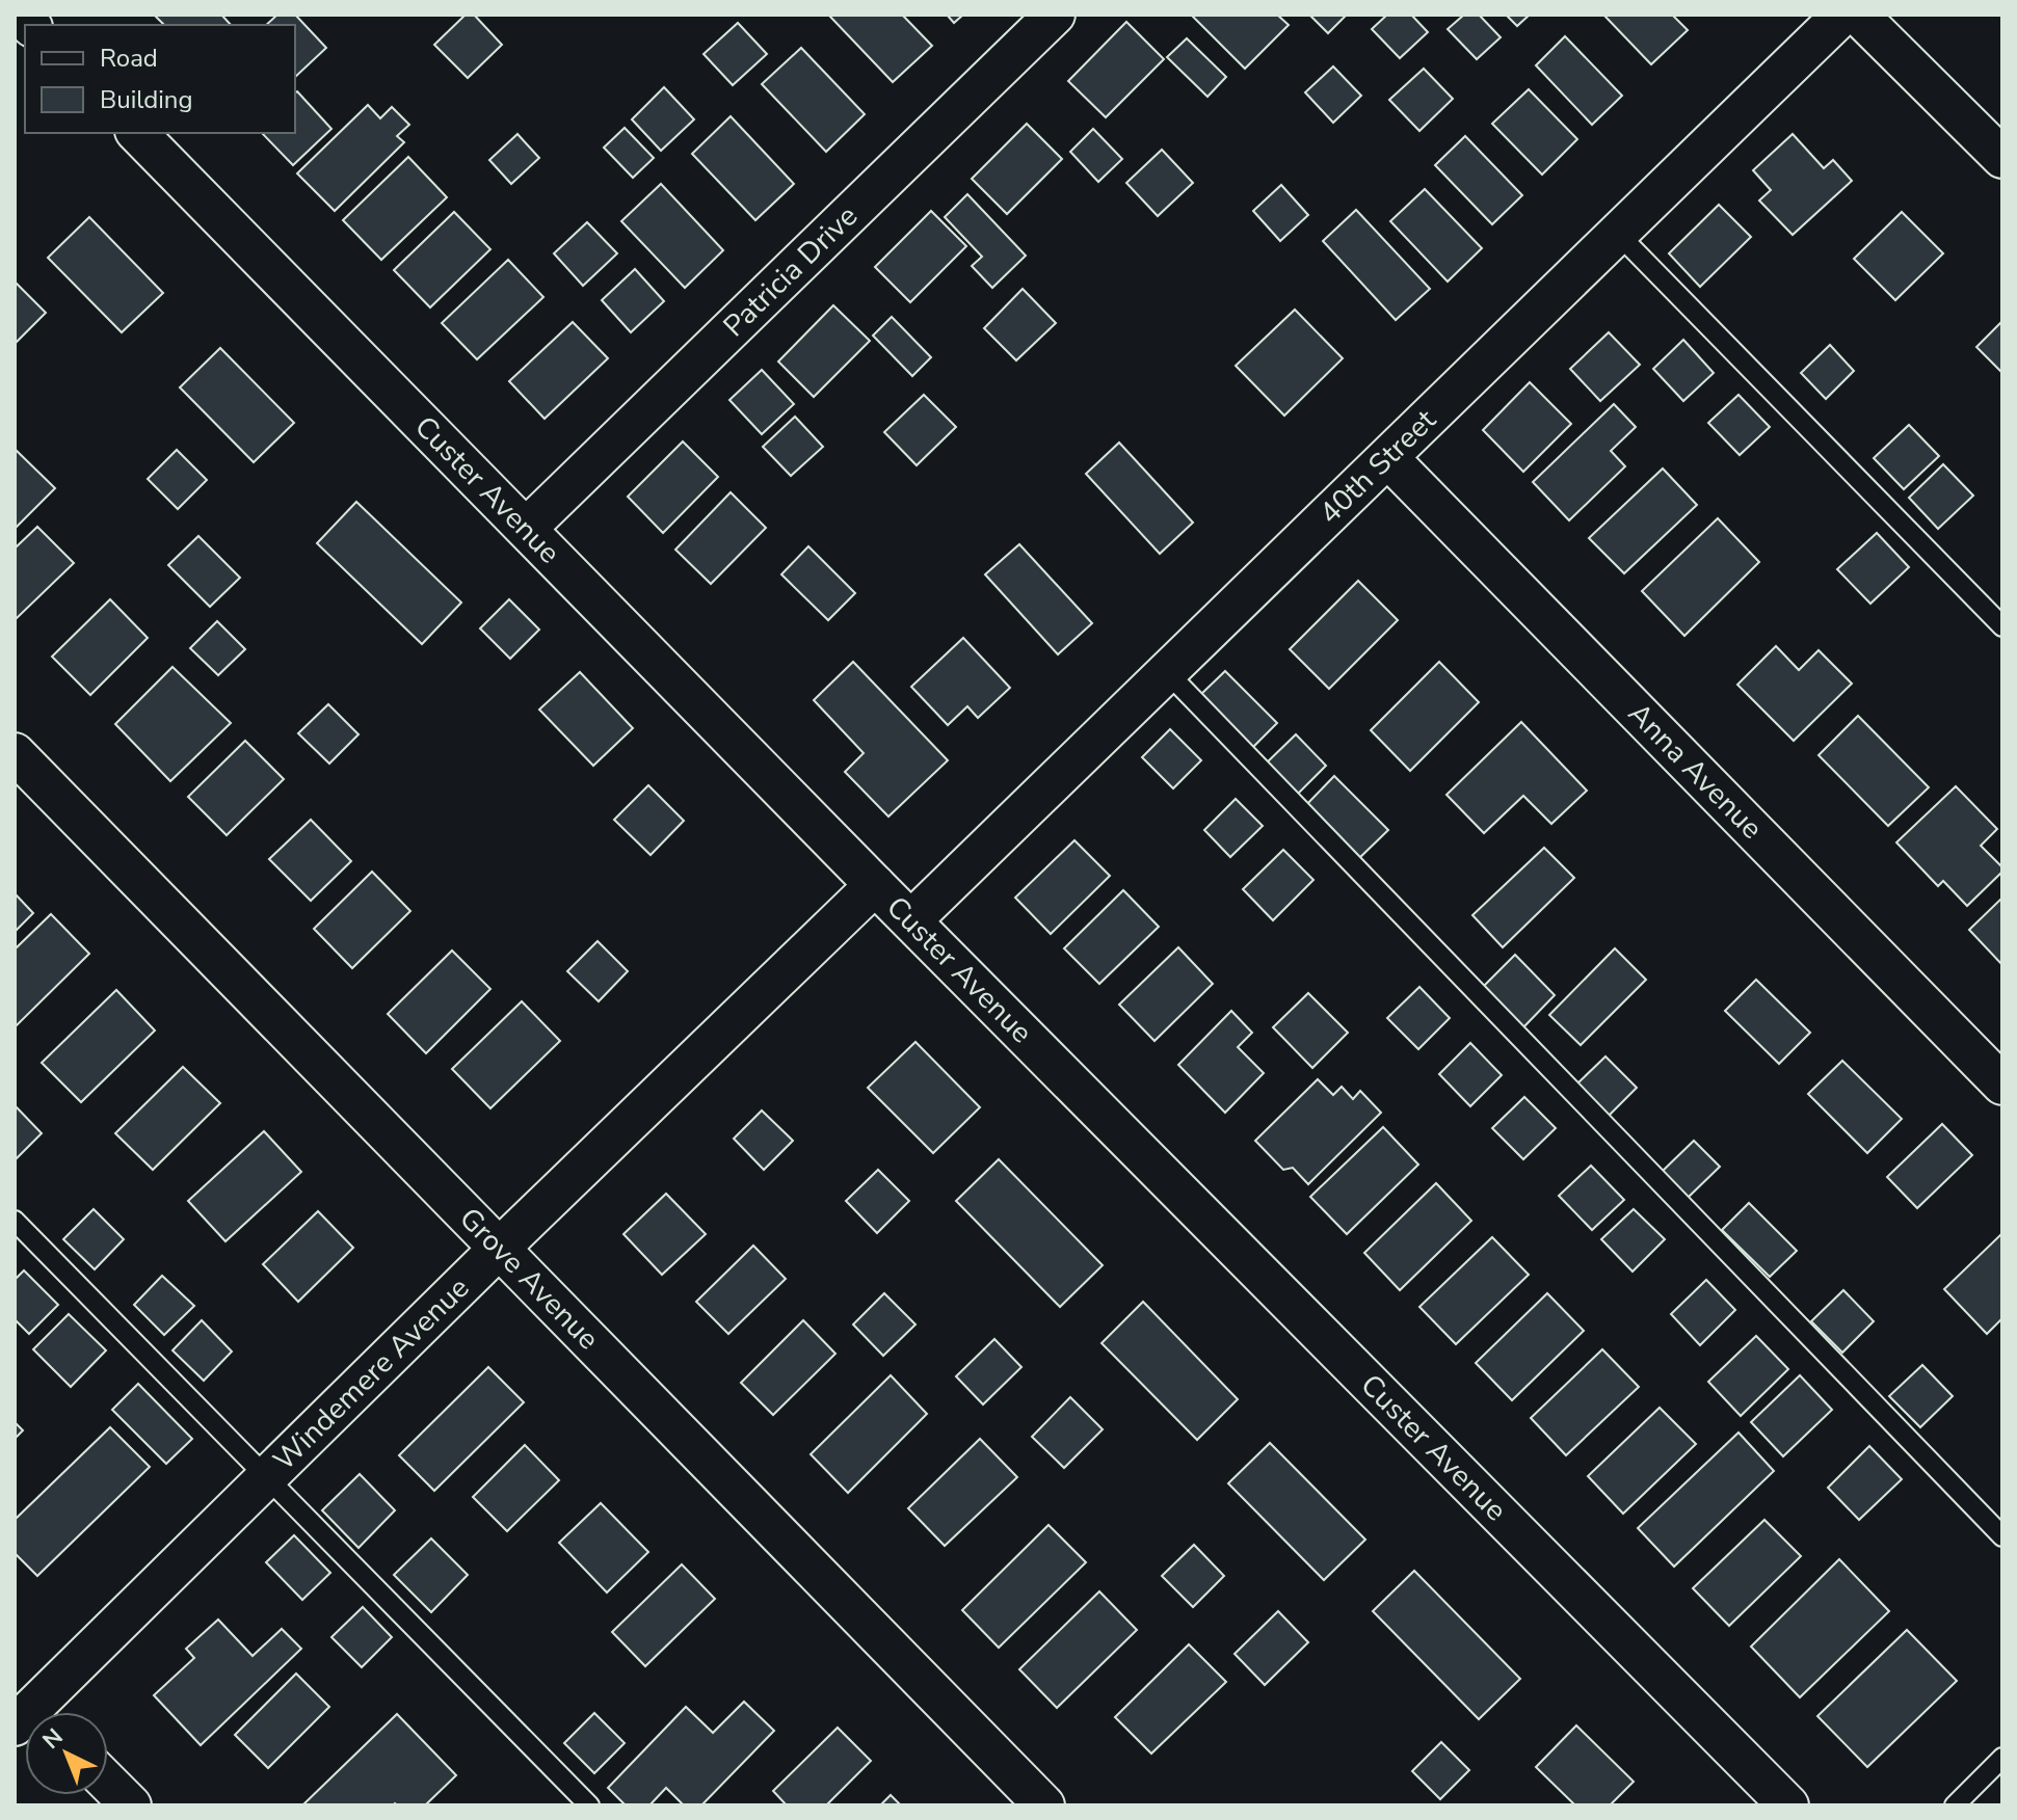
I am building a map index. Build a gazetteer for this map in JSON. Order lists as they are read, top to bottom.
{
  "streets": {
    "street": [
      "Patricia Drive",
      "40th Street",
      "Custer Avenue",
      "Anna Avenue",
      "Grove Avenue",
      "Windemere Avenue"
    ]
  },
  "crossings": [
    ["Patricia Drive", "Custer Avenue"],
    ["40th Street", "Custer Avenue"],
    ["40th Street", "Anna Avenue"],
    ["Custer Avenue", "Windemere Avenue"],
    ["Grove Avenue", "Windemere Avenue"]
  ],
  "legend": ["Road", "Building"],
  "north": "top left"
}
